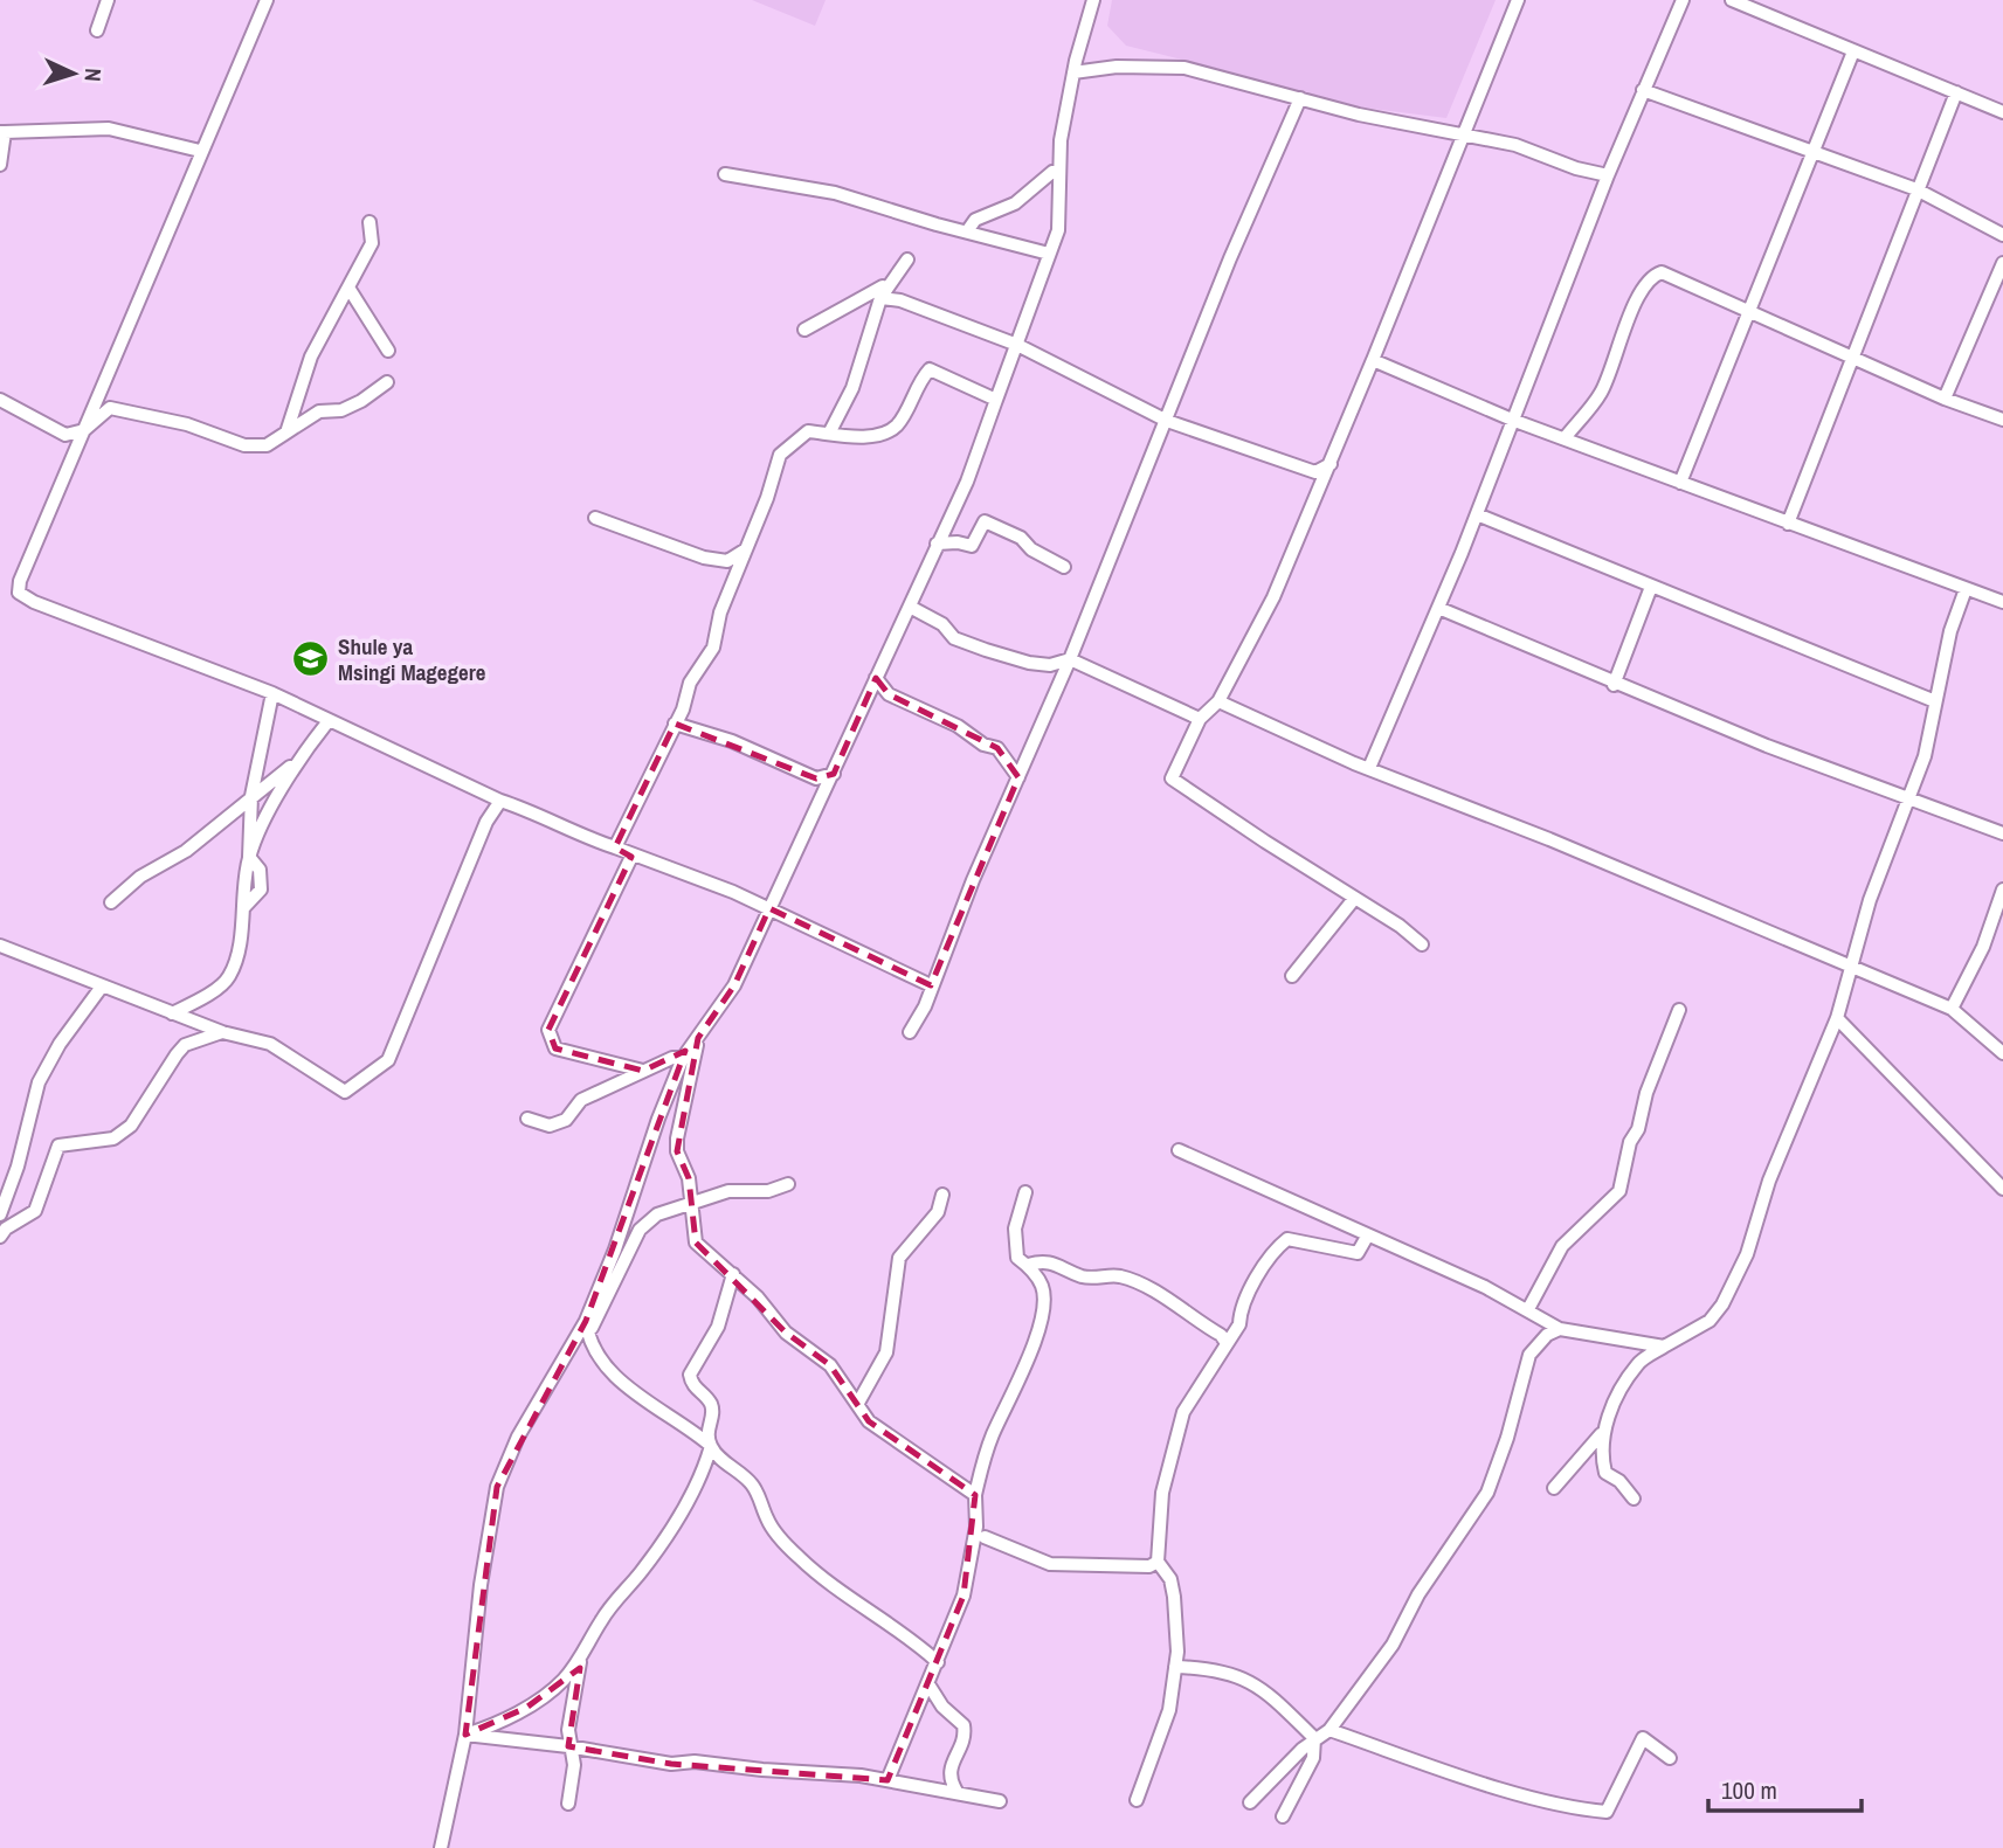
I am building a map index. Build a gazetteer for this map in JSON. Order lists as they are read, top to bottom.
{
  "places": {
    "school or university": ["Shule ya Msingi Magegere"]
  },
  "scale_bar": "100 m",
  "north": "right"
}
